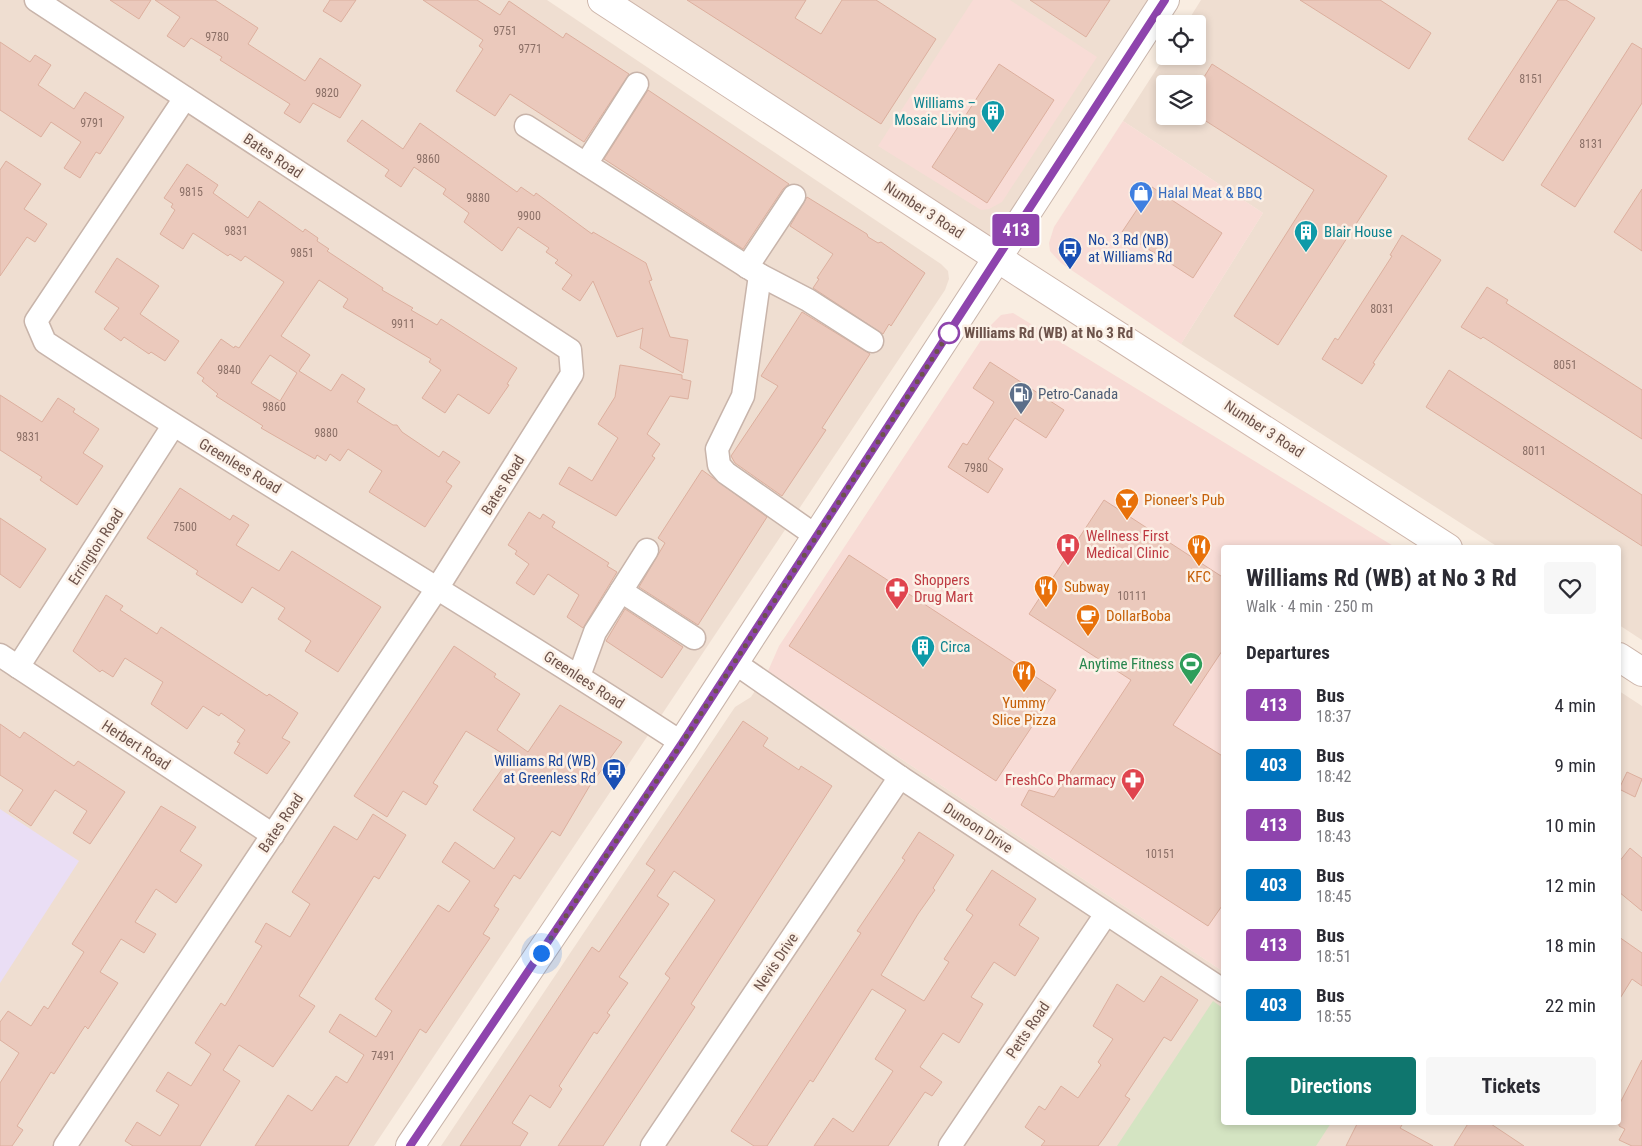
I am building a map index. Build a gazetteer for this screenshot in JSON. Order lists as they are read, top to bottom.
{
  "streets": {
    "street": [
      "Bates Road",
      "Number 3 Road",
      "Greenlees Road",
      "Errington Road",
      "Herbert Road",
      "Dunoon Drive",
      "Nevis Drive",
      "Petts Road"
    ]
  },
  "crossings": [
    ["Bates Road", "Greenlees Road"],
    ["Bates Road", "Herbert Road"],
    ["Greenlees Road", "Errington Road"],
    ["Errington Road", "Herbert Road"],
    ["Dunoon Drive", "Nevis Drive"],
    ["Dunoon Drive", "Petts Road"]
  ],
  "places": {
    "building": ["Williams – Mosaic Living", "Blair House", "Circa"],
    "shop": ["Halal Meat & BBQ"],
    "bus stop": ["No. 3 Rd (NB) at Williams Rd", "Williams Rd (WB) at Greenless Rd"],
    "other": ["Williams Rd (WB) at No 3 Rd"],
    "fuel station": ["Petro-Canada"],
    "bar": ["Pioneer's Pub"],
    "hospital": ["Wellness First Medical Clinic"],
    "restaurant": ["KFC", "Subway", "Yummy Slice Pizza"],
    "pharmacy": ["Shoppers Drug Mart", "FreshCo Pharmacy"],
    "cafe": ["DollarBoba"],
    "sports": ["Anytime Fitness"]
  },
  "lines": ["bus line 413"],
  "house_numbers": [
    "9751",
    "9780",
    "9771",
    "8151",
    "9820",
    "9791",
    "8131",
    "9860",
    "9815",
    "9880",
    "9900",
    "9831",
    "9851",
    "8031",
    "9911",
    "8051",
    "9840",
    "9860",
    "9880",
    "9831",
    "8011",
    "7980",
    "7500",
    "10111",
    "10151",
    "7491"
  ],
  "page": {
    "on_map": "413",
    "heading": [
      ["Williams Rd (WB) at No 3 Rd", "Walk · 4 min · 250 m"],
      "Departures"
    ],
    "list": [
      {
        "mark": "413",
        "name": "Bus",
        "note": "18:37",
        "value": "4 min"
      },
      {
        "mark": "403",
        "name": "Bus",
        "note": "18:42",
        "value": "9 min"
      },
      {
        "mark": "413",
        "name": "Bus",
        "note": "18:43",
        "value": "10 min"
      },
      {
        "mark": "403",
        "name": "Bus",
        "note": "18:45",
        "value": "12 min"
      },
      {
        "mark": "413",
        "name": "Bus",
        "note": "18:51",
        "value": "18 min"
      },
      {
        "mark": "403",
        "name": "Bus",
        "note": "18:55",
        "value": "22 min"
      }
    ],
    "buttons": ["Directions", "Tickets"]
  }
}
